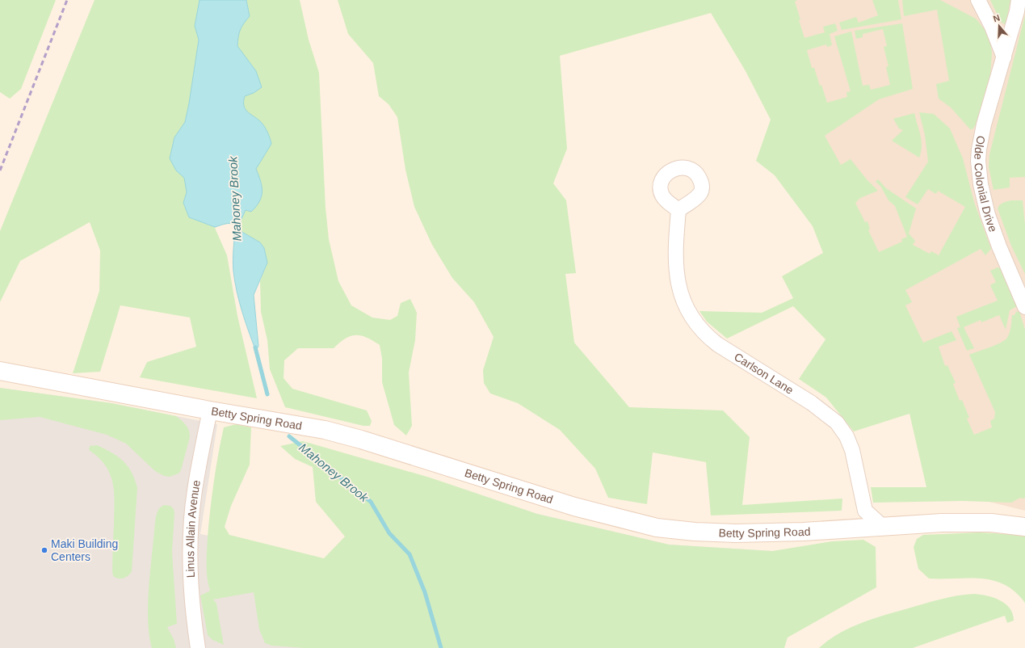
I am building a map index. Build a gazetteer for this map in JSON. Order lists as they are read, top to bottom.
{
  "streets": {
    "street": [
      "Olde Colonial Drive",
      "Carlson Lane",
      "Betty Spring Road",
      "Linus Allain Avenue"
    ]
  },
  "crossings": [
    ["Carlson Lane", "Betty Spring Road"],
    ["Betty Spring Road", "Linus Allain Avenue"]
  ],
  "water": ["Mahoney Brook"],
  "places": ["Maki Building Centers"],
  "north": "top"
}
